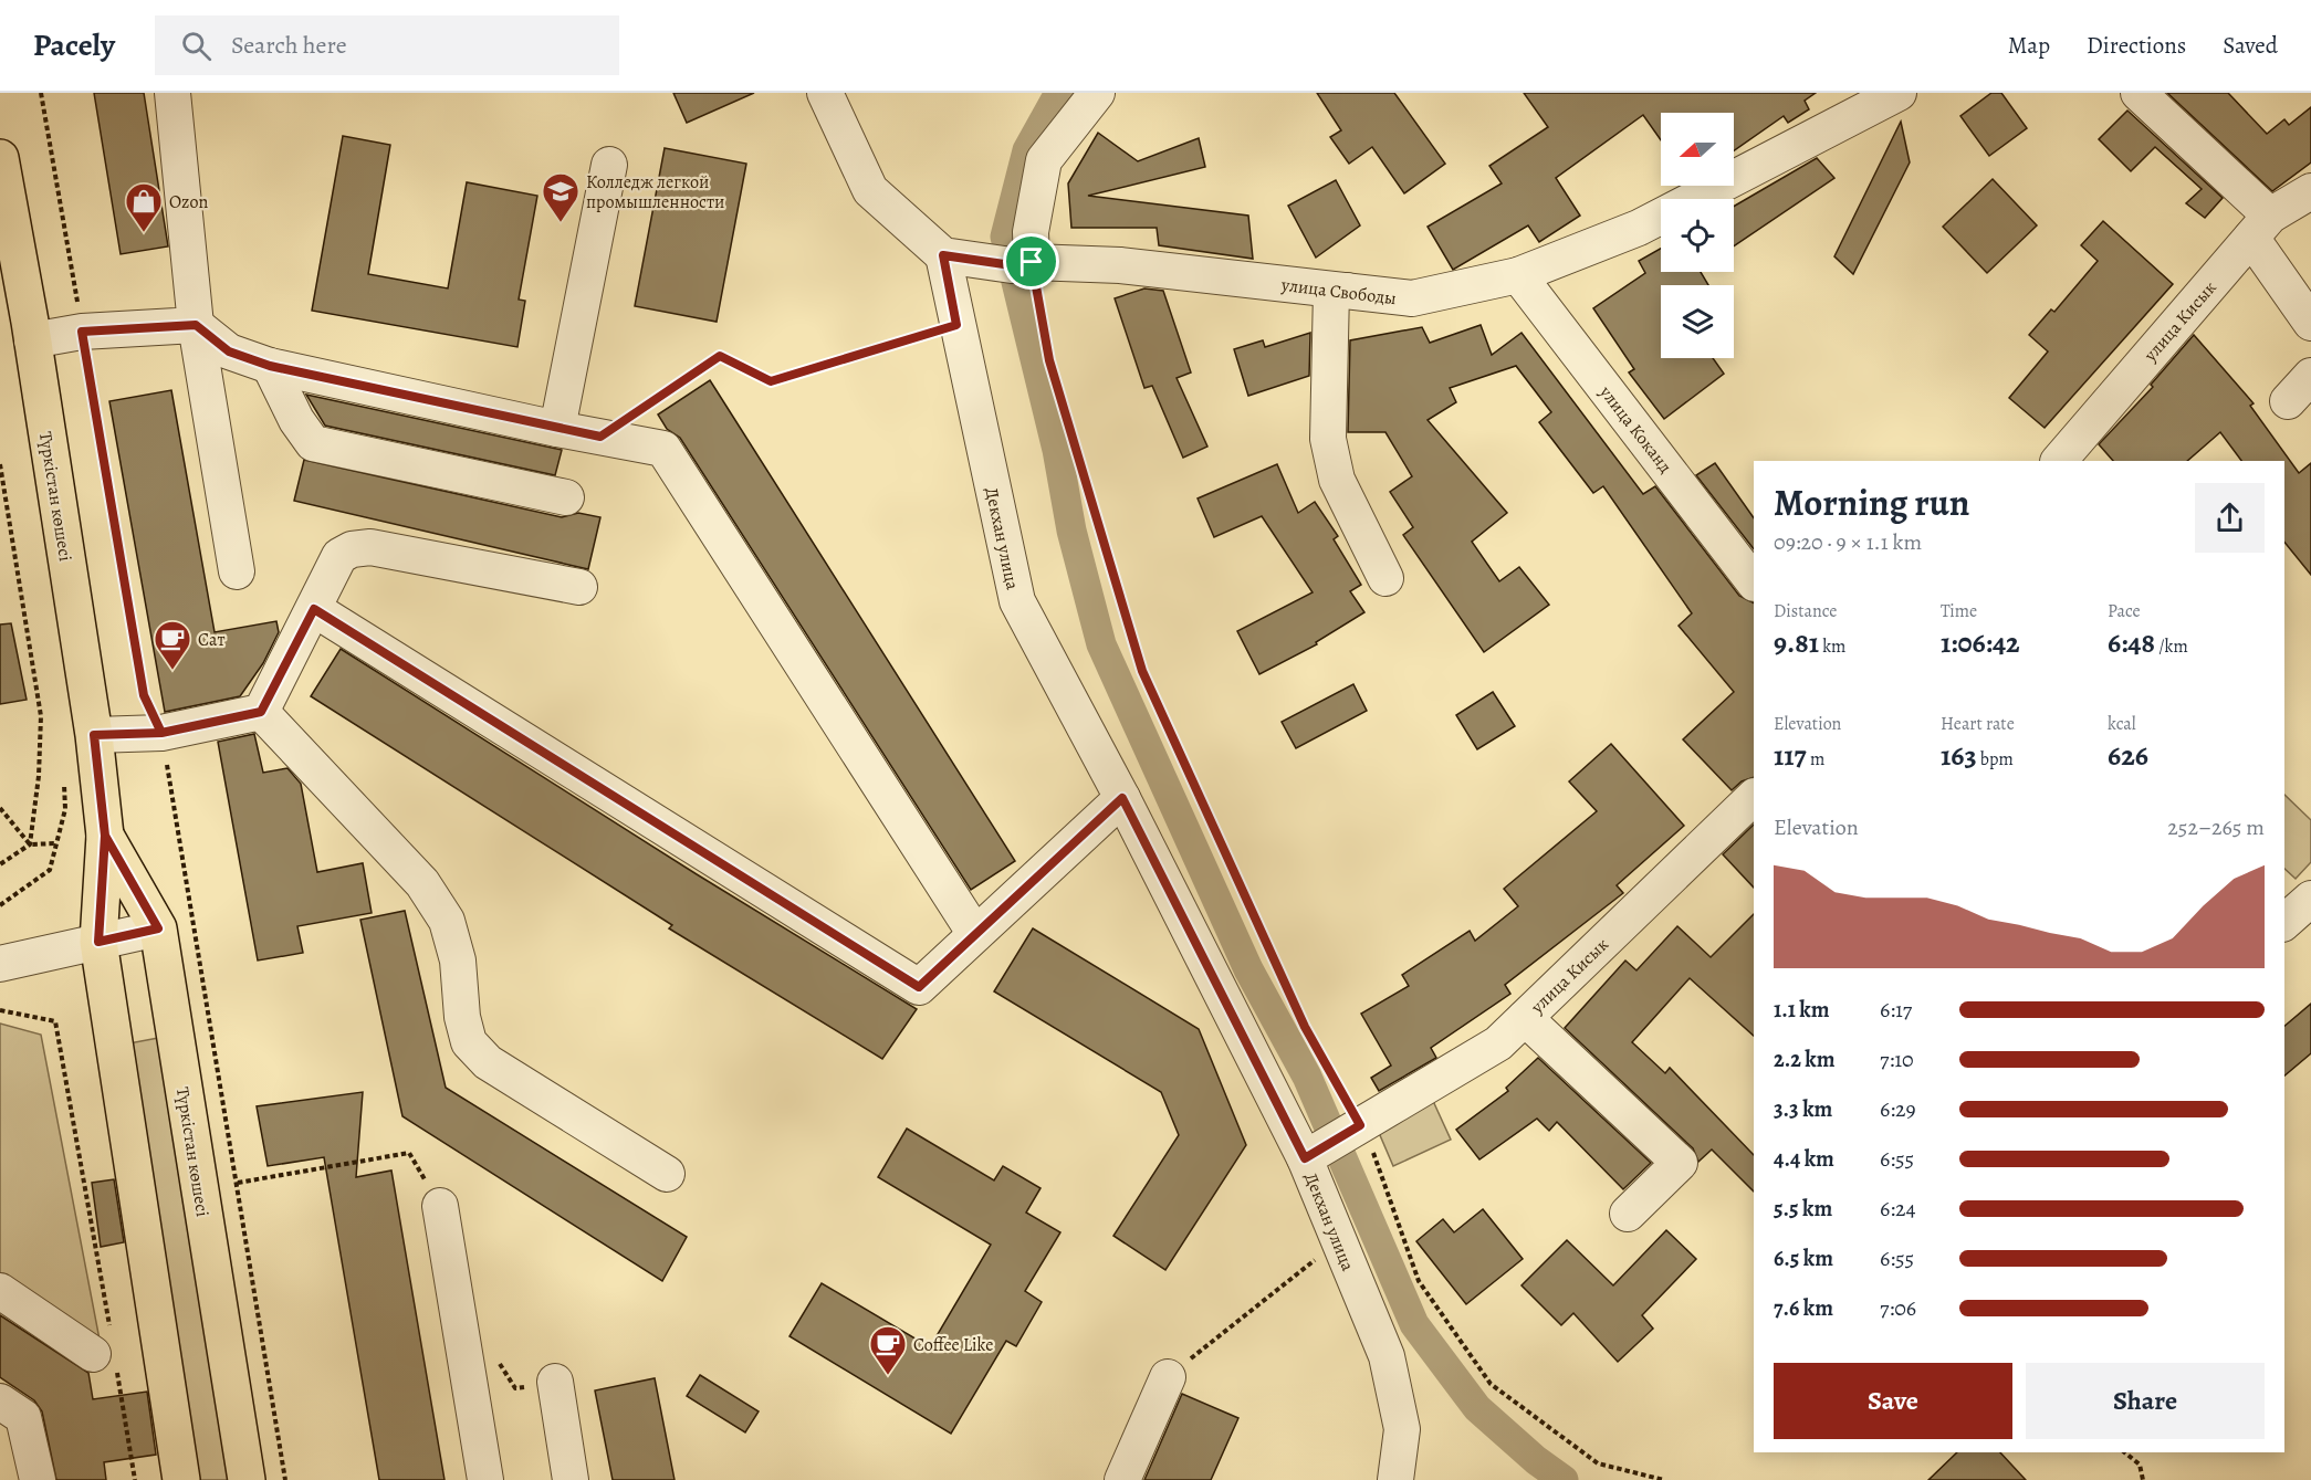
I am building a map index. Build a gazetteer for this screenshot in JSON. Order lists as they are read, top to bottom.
{
  "streets": {
    "main road": ["Түркістан көшесі"],
    "street": [
      "улица Свободы",
      "улица Кисык",
      "улица Коканд",
      "Декхан улица"
    ]
  },
  "crossings": [
    ["улица Свободы", "улица Коканд"],
    ["улица Свободы", "Декхан улица"],
    ["улица Кисык", "Декхан улица"]
  ],
  "places": {
    "school or university": ["Колледж легкой промышленности"],
    "shop": ["Ozon"],
    "cafe": ["Сат", "Coffee Like"]
  },
  "north": "left",
  "page": {
    "header": "Pacely",
    "search": "Search here",
    "nav": ["Map", "Directions", "Saved"],
    "heading": ["Morning run", "09:20 · 9 × 1.1 km"],
    "stats": [
      ["Distance", "9.81 km"],
      ["Time", "1:06:42"],
      ["Pace", "6:48 /km"],
      ["Elevation", "117 m"],
      ["Heart rate", "163 bpm"],
      ["kcal", "626"]
    ],
    "chart": ["Elevation", "252–265 m"],
    "list": [
      {
        "name": "1.1 km",
        "note": "6:17"
      },
      {
        "name": "2.2 km",
        "note": "7:10"
      },
      {
        "name": "3.3 km",
        "note": "6:29"
      },
      {
        "name": "4.4 km",
        "note": "6:55"
      },
      {
        "name": "5.5 km",
        "note": "6:24"
      },
      {
        "name": "6.5 km",
        "note": "6:55"
      },
      {
        "name": "7.6 km",
        "note": "7:06"
      }
    ],
    "buttons": ["Save", "Share"]
  }
}
